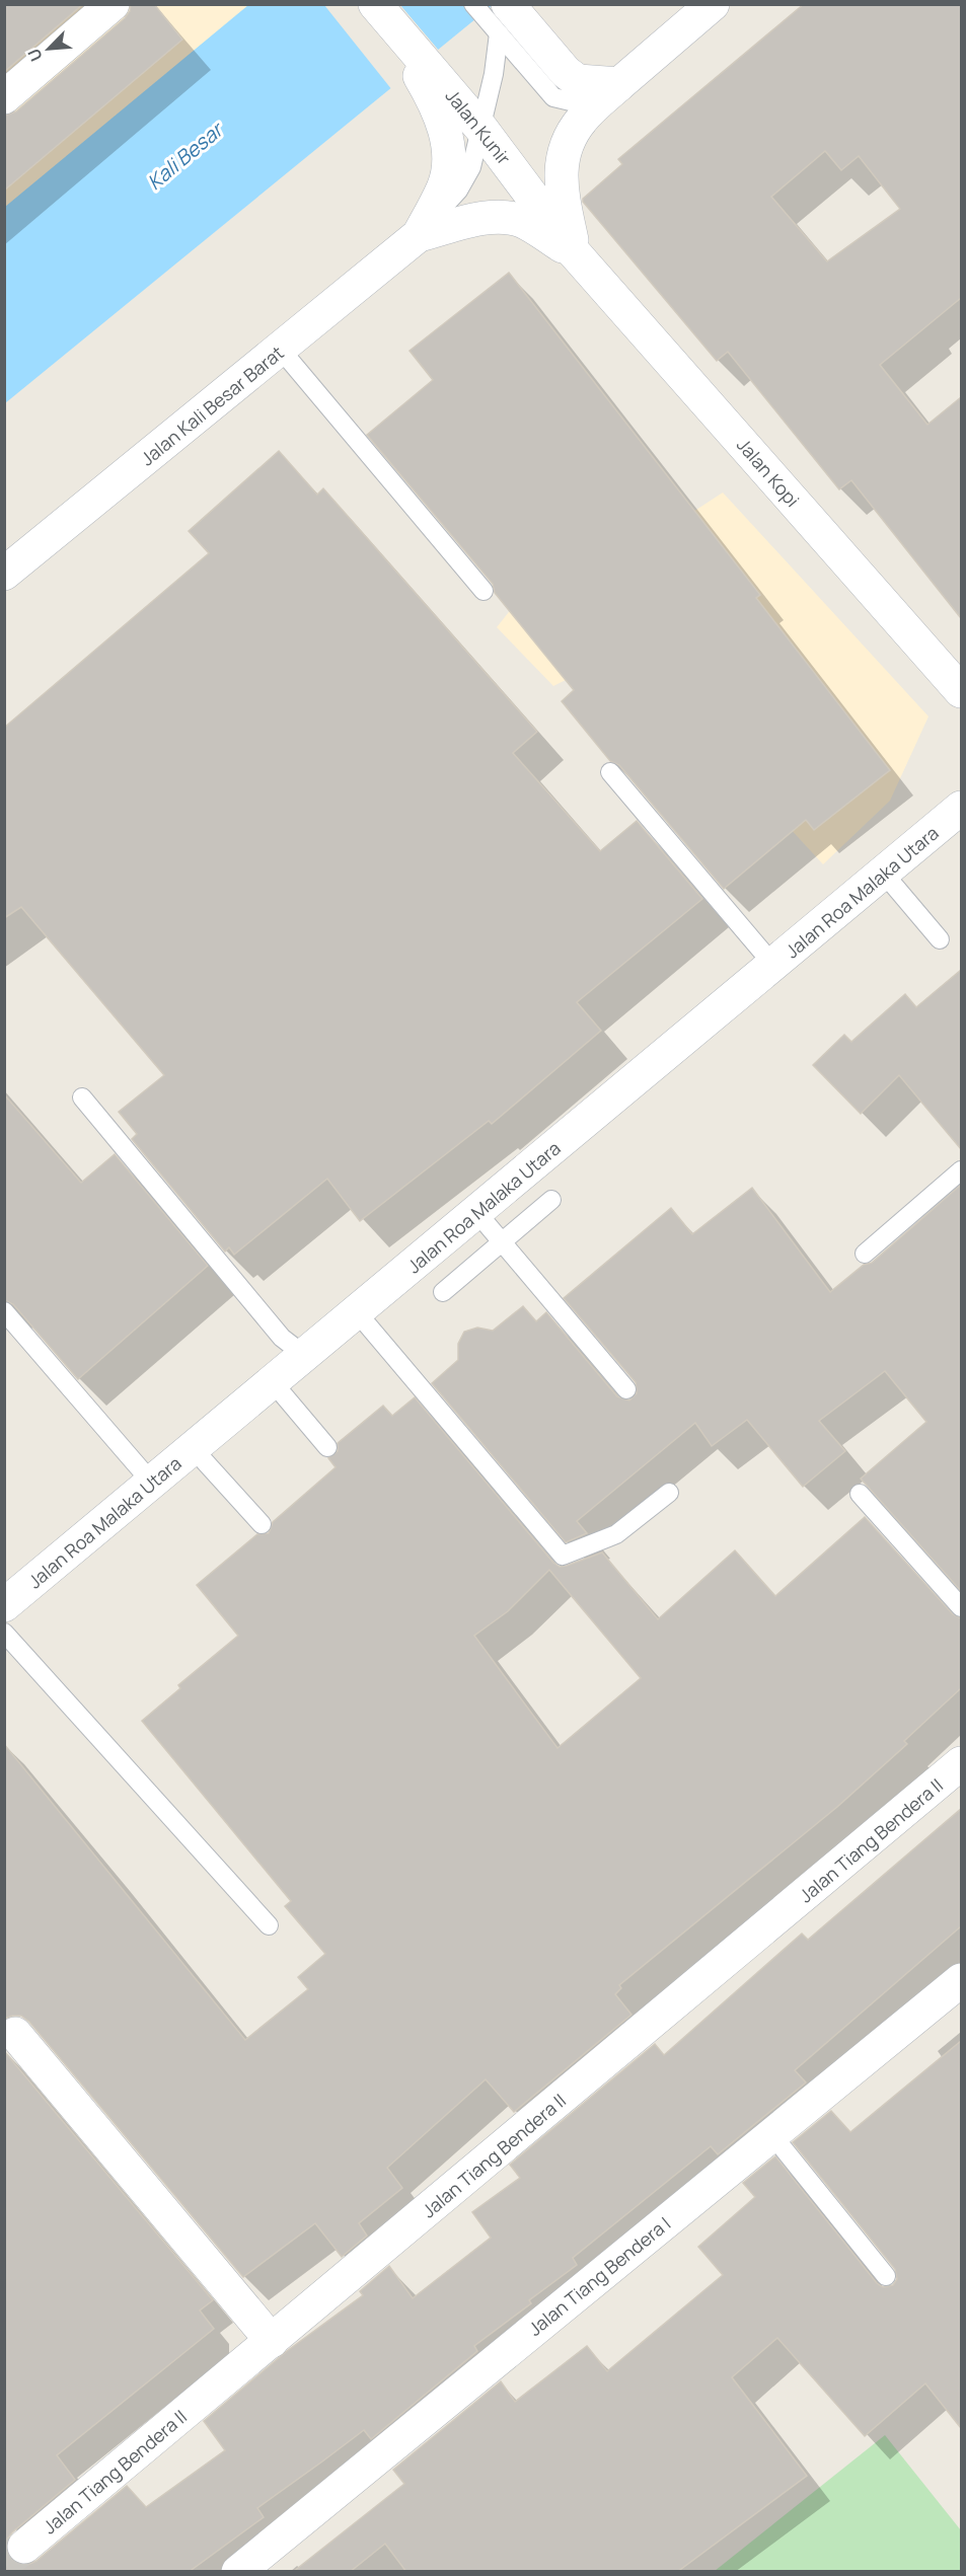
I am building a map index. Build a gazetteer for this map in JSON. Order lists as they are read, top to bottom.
{
  "streets": {
    "street": [
      "Jalan Kunir",
      "Jalan Kali Besar Barat",
      "Jalan Kopi",
      "Jalan Roa Malaka Utara",
      "Jalan Tiang Bendera II",
      "Jalan Tiang Bendera I"
    ]
  },
  "crossings": [
    ["Jalan Kunir", "Jalan Kali Besar Barat"],
    ["Jalan Kunir", "Jalan Kopi"],
    ["Jalan Kali Besar Barat", "Jalan Kopi"]
  ],
  "water": ["Kali Besar"],
  "north": "bottom left"
}
